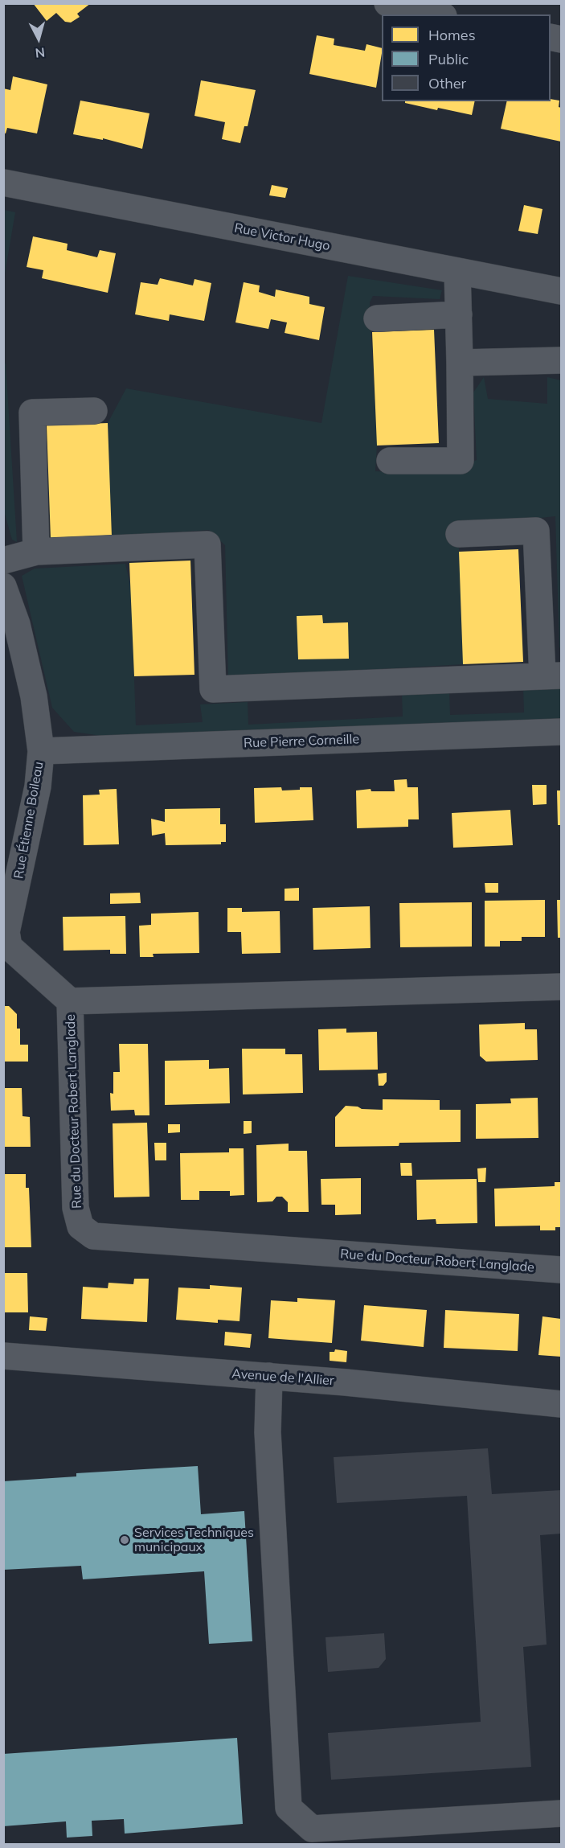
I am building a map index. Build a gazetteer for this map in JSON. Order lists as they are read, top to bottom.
{
  "streets": {
    "street": [
      "Rue Victor Hugo",
      "Rue Pierre Corneille",
      "Rue Étienne Boileau",
      "Rue du Docteur Robert Langlade",
      "Avenue de l'Allier"
    ]
  },
  "crossings": [
    ["Rue Pierre Corneille", "Rue Étienne Boileau"],
    ["Rue Étienne Boileau", "Rue du Docteur Robert Langlade"]
  ],
  "places": ["Services Techniques municipaux"],
  "legend": ["Homes", "Public", "Other"],
  "north": "bottom"
}
